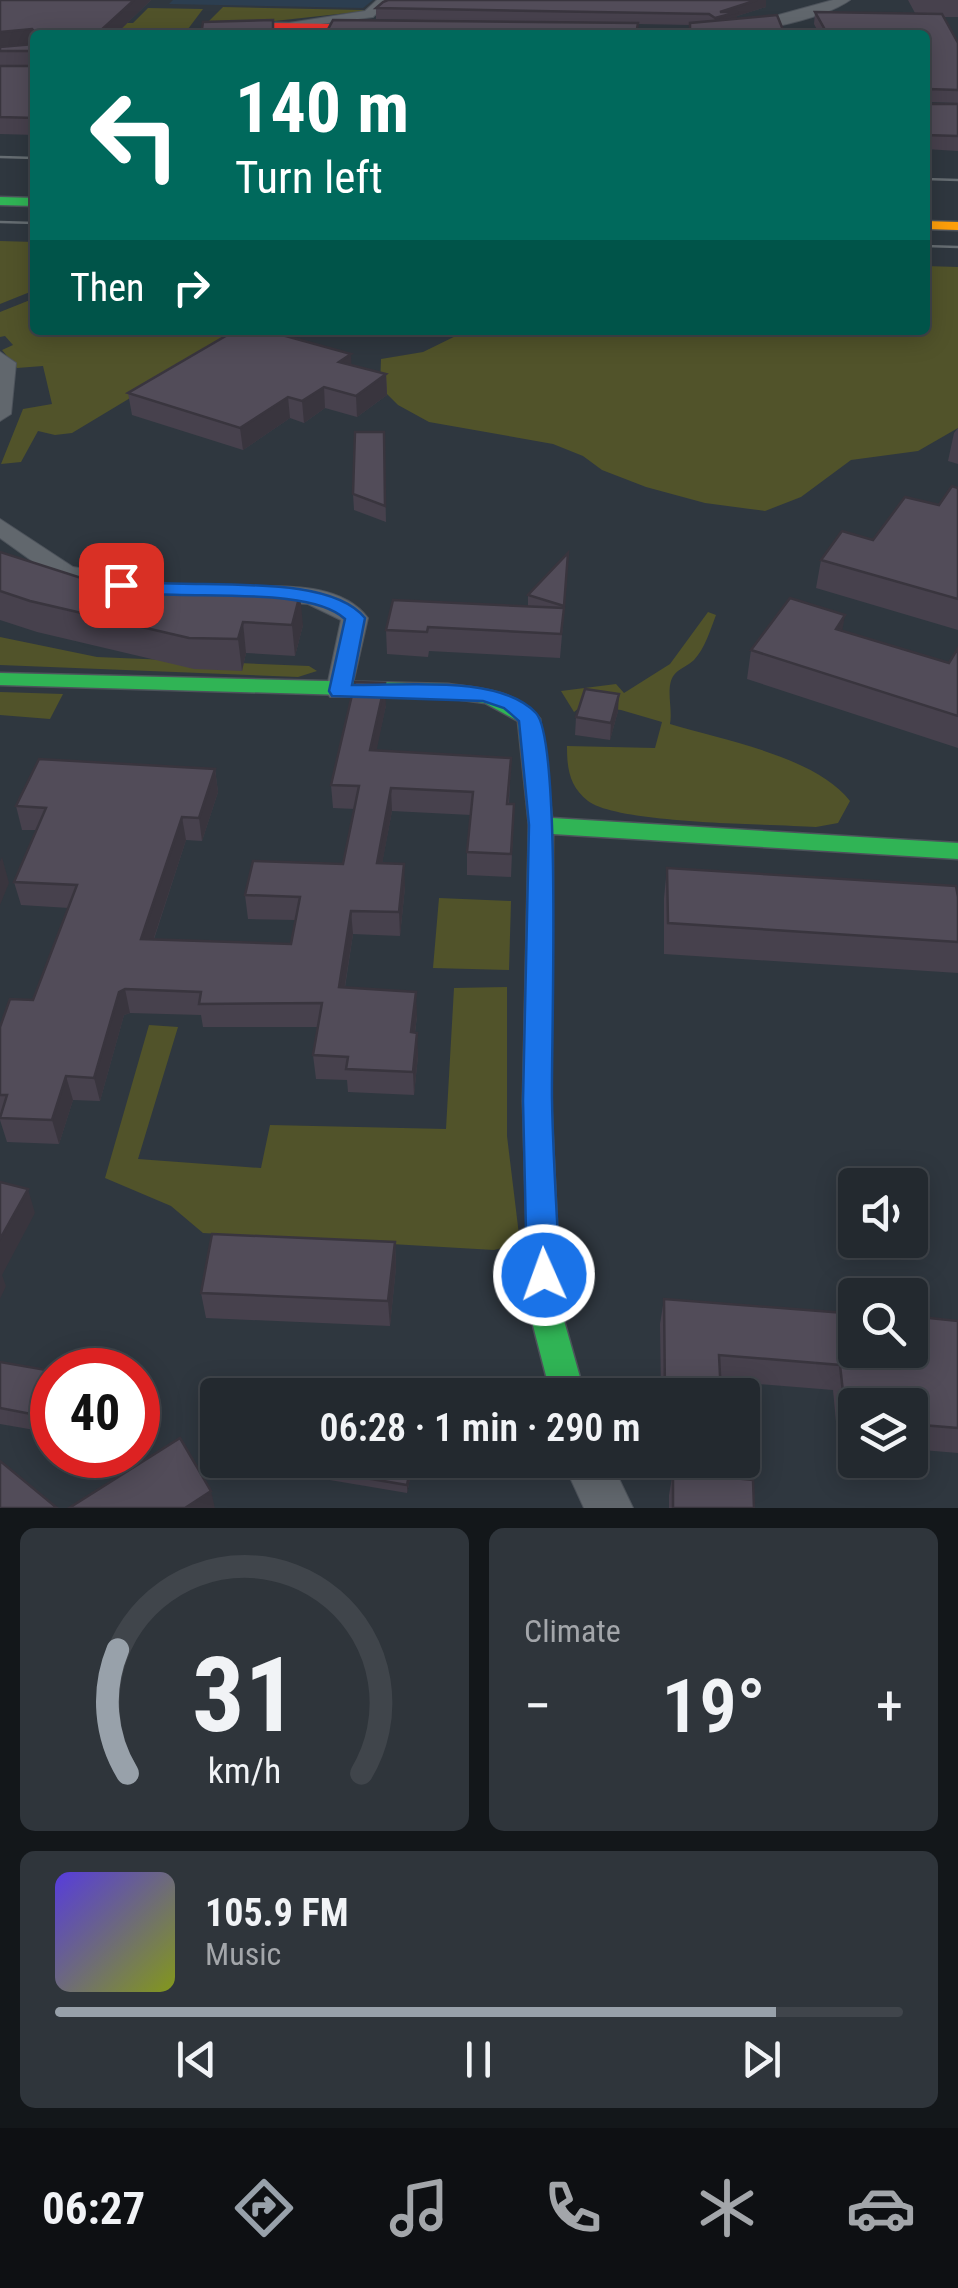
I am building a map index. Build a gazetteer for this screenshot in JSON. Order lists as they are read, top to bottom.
{
  "page": {
    "turn": ["140 m", "Turn left"],
    "then": "Then",
    "limit": "40",
    "trip": "06:28 · 1 min · 290 m",
    "tile": "Climate",
    "heat": ["−", "19°", "+"],
    "song": ["105.9 FM", "Music"],
    "tabs": "06:27",
    "gauge": ["31", "km/h"]
  }
}
